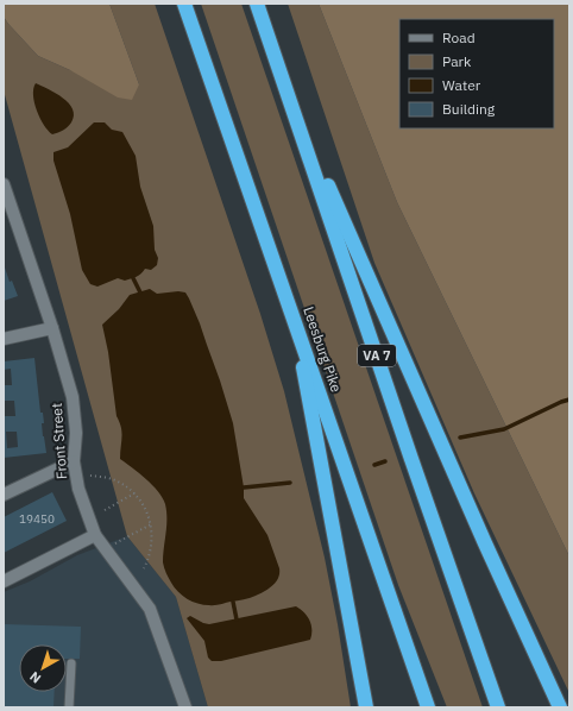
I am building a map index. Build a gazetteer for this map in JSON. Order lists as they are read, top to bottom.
{
  "streets": {
    "highway": ["Leesburg Pike", "VA 7"],
    "street": ["Front Street"]
  },
  "house_numbers": ["19450"],
  "legend": [
    "Road",
    "Park",
    "Water",
    "Building"
  ],
  "north": "bottom left"
}
